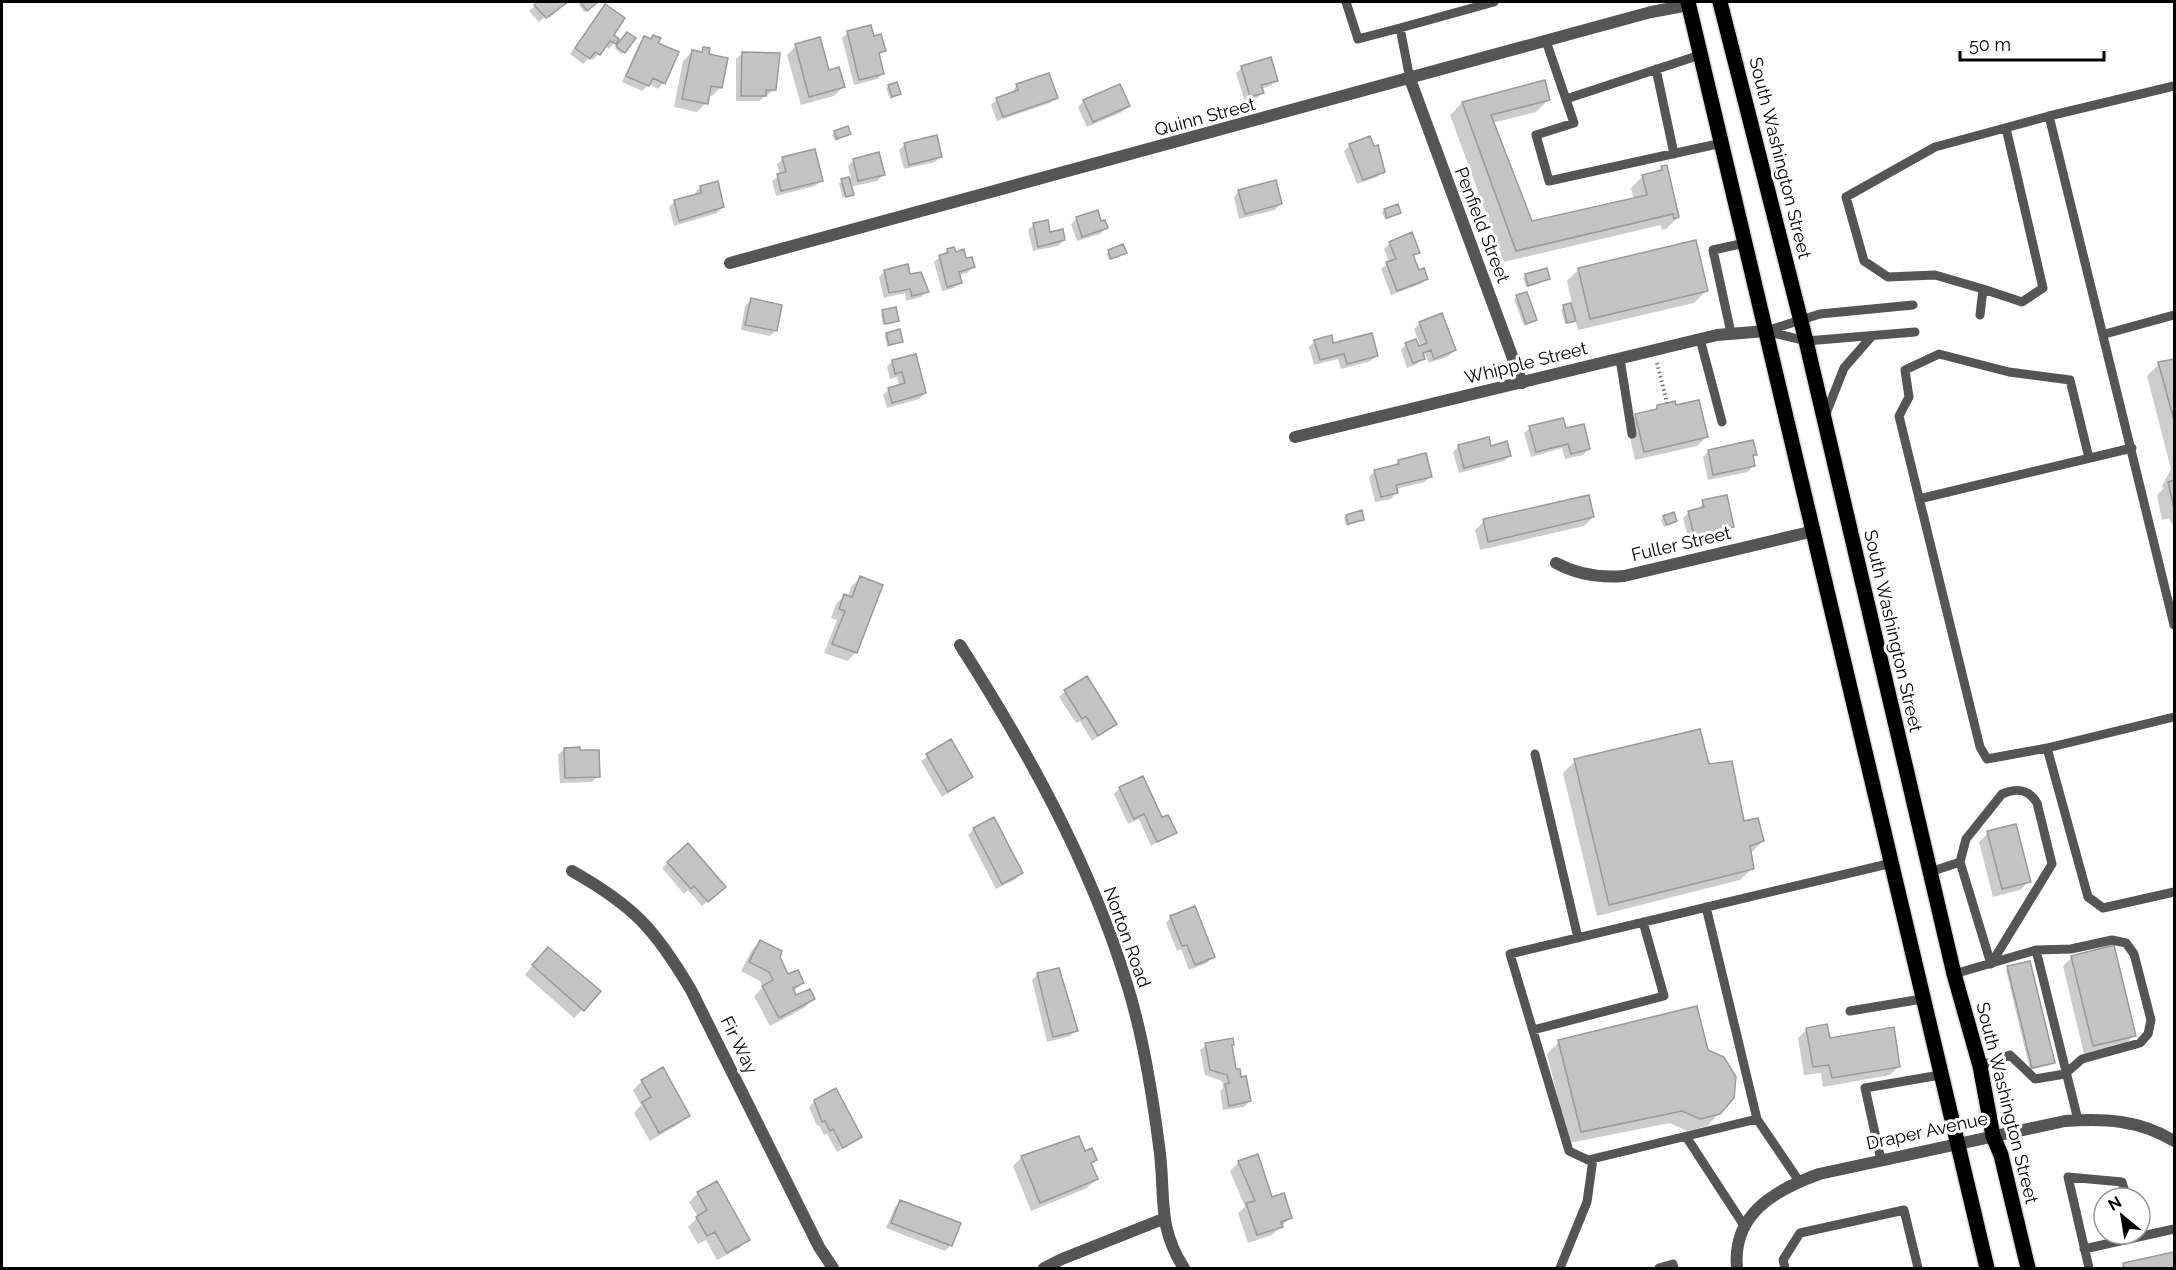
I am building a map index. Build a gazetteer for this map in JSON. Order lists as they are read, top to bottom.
{
  "streets": {
    "main road": ["South Washington Street"],
    "street": [
      "Quinn Street",
      "Penfield Street",
      "Whipple Street",
      "Fuller Street",
      "Norton Road",
      "Fir Way",
      "Draper Avenue"
    ]
  },
  "crossings": [
    ["Quinn Street", "Penfield Street"],
    ["South Washington Street", "Draper Avenue"],
    ["Penfield Street", "Whipple Street"]
  ],
  "scale_bar": "50 m",
  "north": "top left"
}
